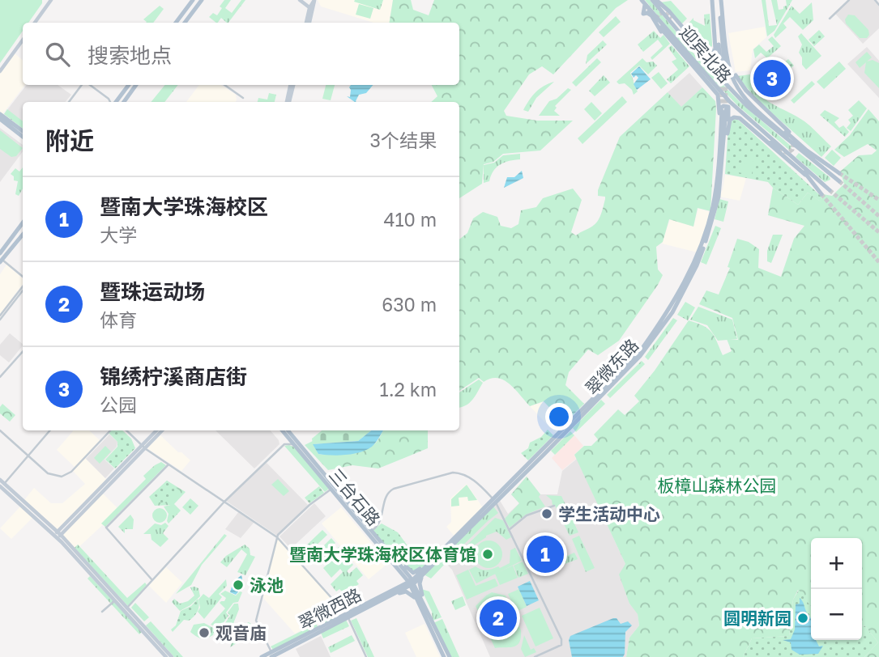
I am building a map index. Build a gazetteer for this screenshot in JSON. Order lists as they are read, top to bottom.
{
  "streets": {
    "main road": [
      "迎宾北路",
      "翠微东路",
      "三台石路",
      "翠微西路"
    ]
  },
  "crossings": [
    ["翠微东路", "三台石路"],
    ["翠微东路", "翠微西路"],
    ["三台石路", "翠微西路"]
  ],
  "parks": ["板樟山森林公园"],
  "places": [
    "学生活动中心",
    "暨南大学珠海校区体育馆",
    "泳池",
    "圆明新园",
    "观音庙"
  ],
  "page": {
    "search": "搜索地点",
    "pins": ["3", "1", "2"],
    "heading": ["附近", "3个结果"],
    "list": [
      {
        "mark": "1",
        "name": "暨南大学珠海校区",
        "note": "大学",
        "value": "410 m"
      },
      {
        "mark": "2",
        "name": "暨珠运动场",
        "note": "体育",
        "value": "630 m"
      },
      {
        "mark": "3",
        "name": "锦绣柠溪商店街",
        "note": "公园",
        "value": "1.2 km"
      }
    ],
    "map_buttons": ["+", "−"]
  }
}
